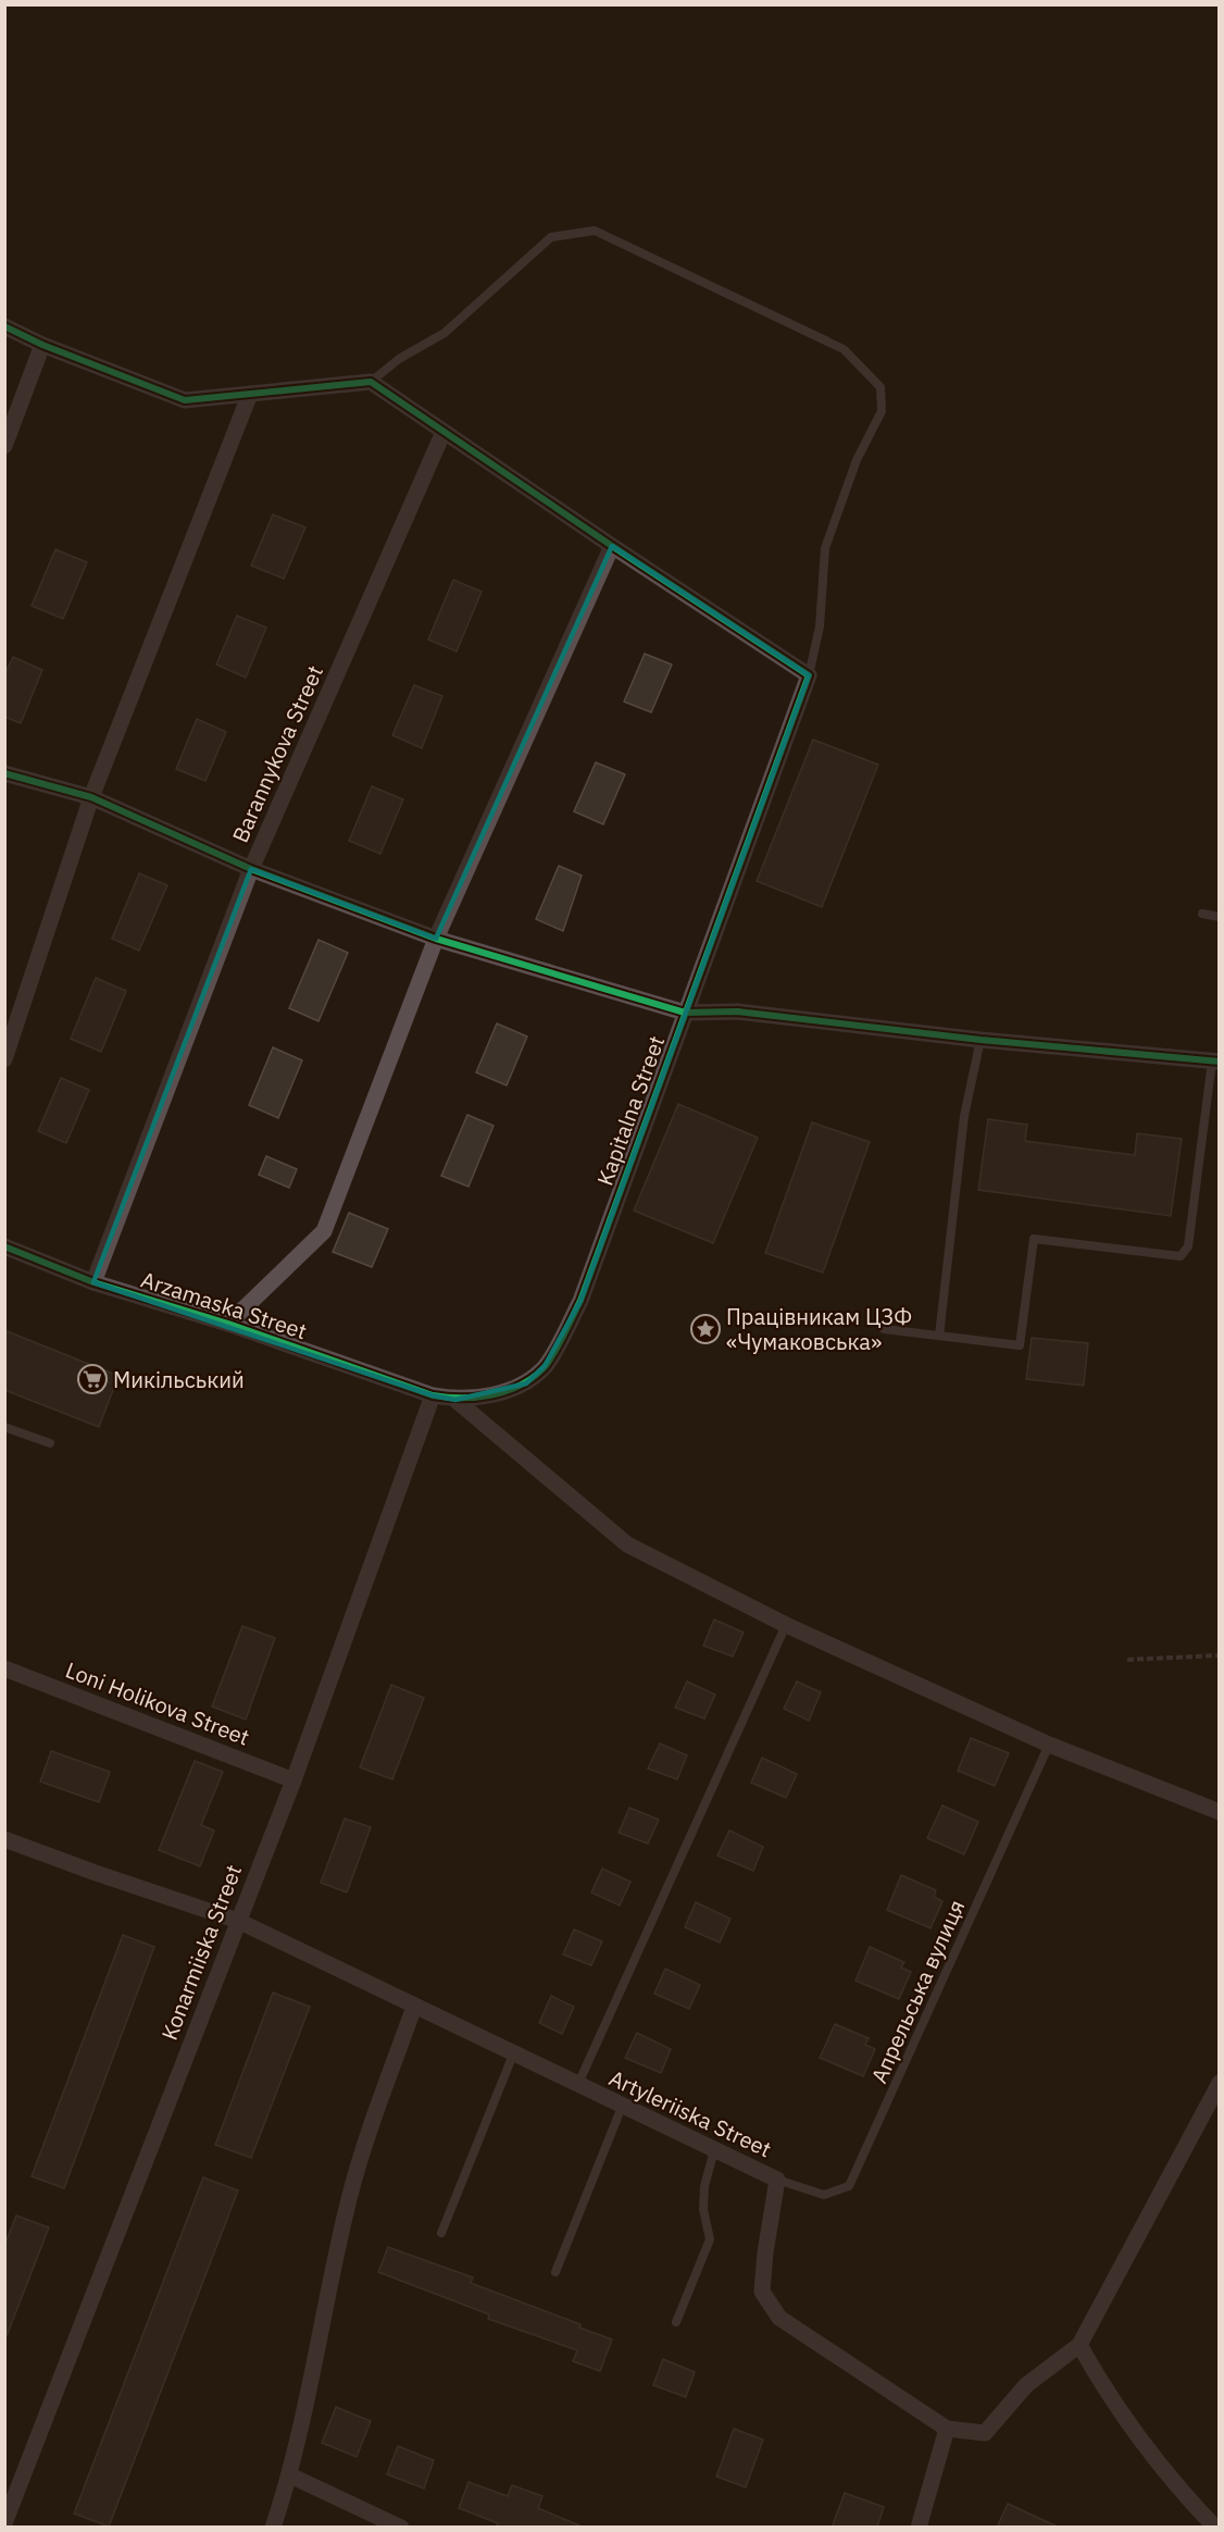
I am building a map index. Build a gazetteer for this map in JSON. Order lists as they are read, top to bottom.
{
  "streets": {
    "street": [
      "Barannykova Street",
      "Kapitalna Street",
      "Arzamaska Street",
      "Loni Holikova Street",
      "Konarmiiska Street",
      "Artyleriiska Street"
    ],
    "lane": ["Апрельська вулиця"]
  },
  "crossings": [
    ["Barannykova Street", "Arzamaska Street"],
    ["Kapitalna Street", "Arzamaska Street"],
    ["Kapitalna Street", "Konarmiiska Street"],
    ["Arzamaska Street", "Konarmiiska Street"],
    ["Loni Holikova Street", "Konarmiiska Street"],
    ["Konarmiiska Street", "Artyleriiska Street"],
    ["Апрельська вулиця", "Artyleriiska Street"]
  ],
  "places": {
    "place": ["Працівникам ЦЗФ «Чумаковська»"],
    "supermarket": ["Микільський"]
  }
}
